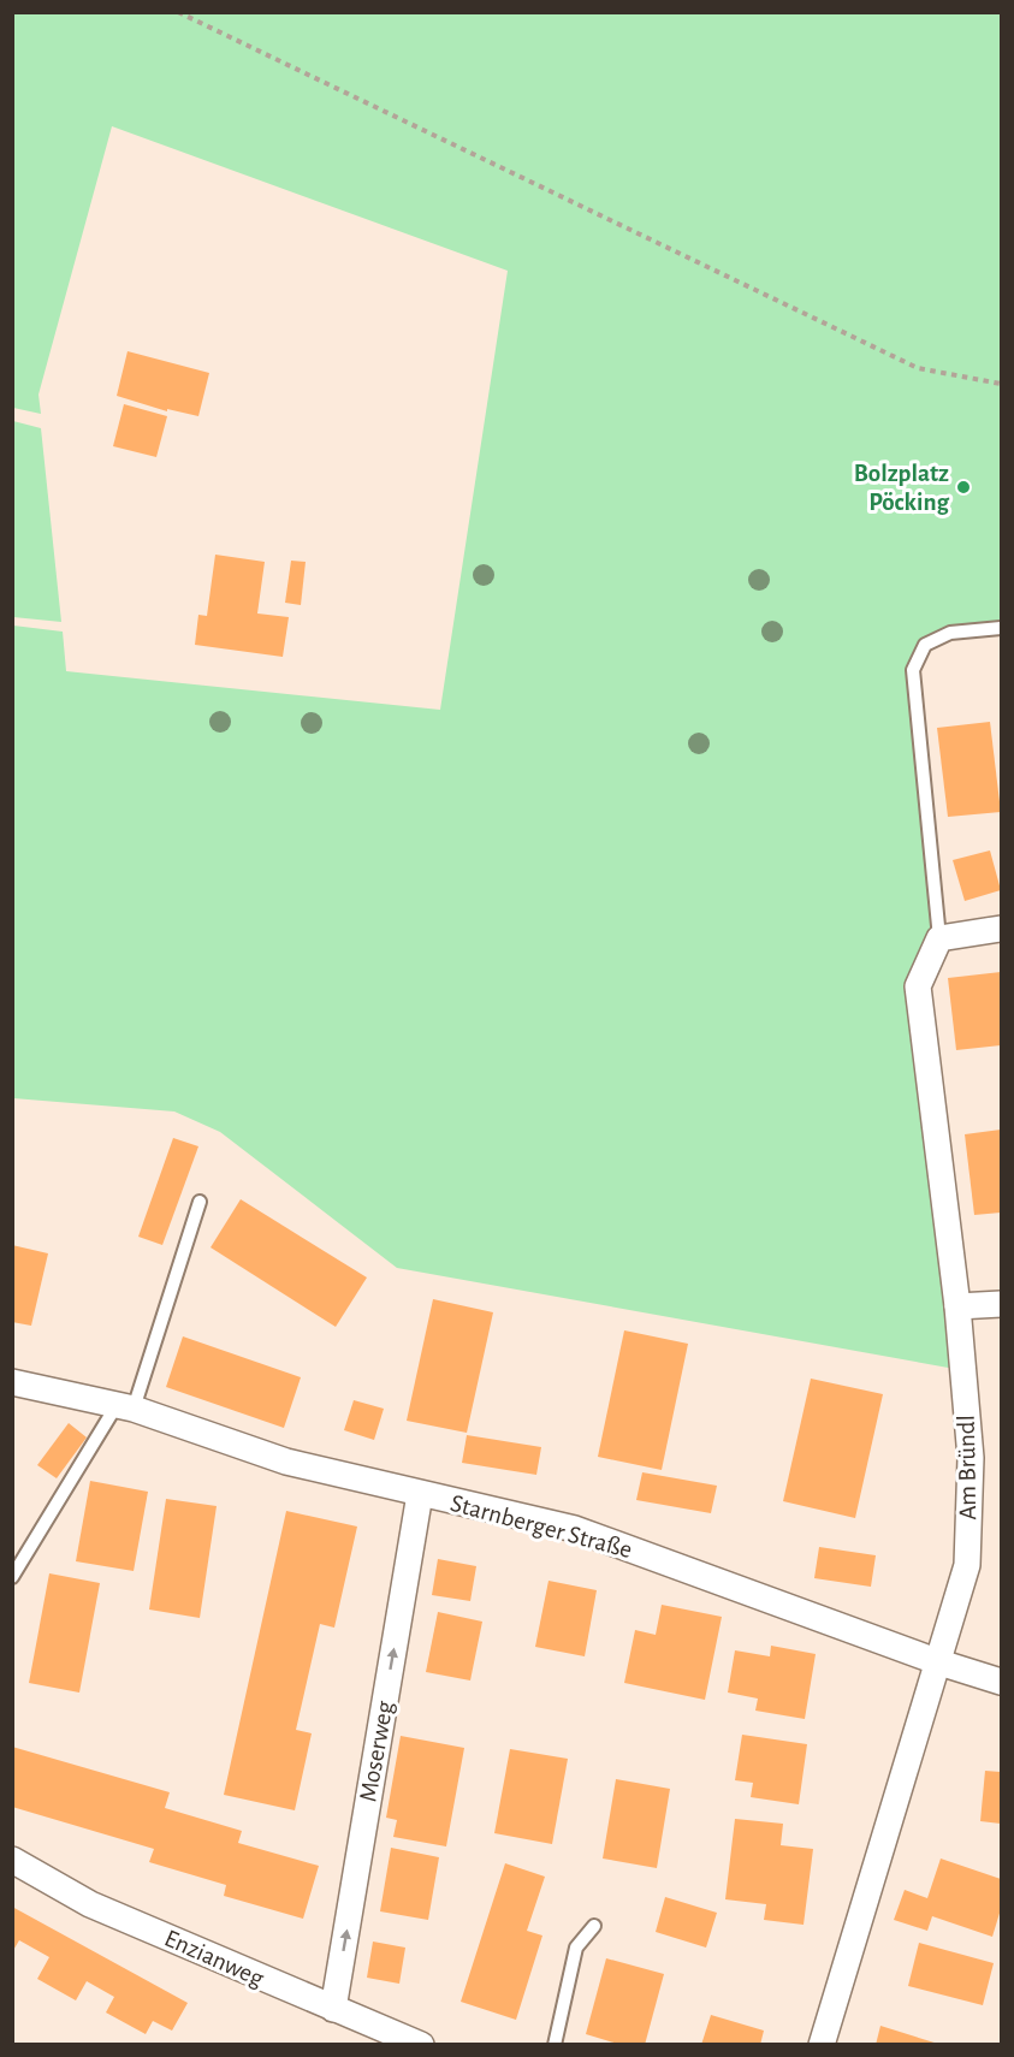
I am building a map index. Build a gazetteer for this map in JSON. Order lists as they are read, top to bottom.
{
  "streets": {
    "street": [
      "Am Bründl",
      "Starnberger Straße",
      "Moserweg",
      "Enzianweg"
    ]
  },
  "crossings": [
    ["Am Bründl", "Starnberger Straße"],
    ["Starnberger Straße", "Moserweg"],
    ["Moserweg", "Enzianweg"]
  ],
  "one_way": ["Moserweg"],
  "places": ["Bolzplatz Pöcking"]
}
